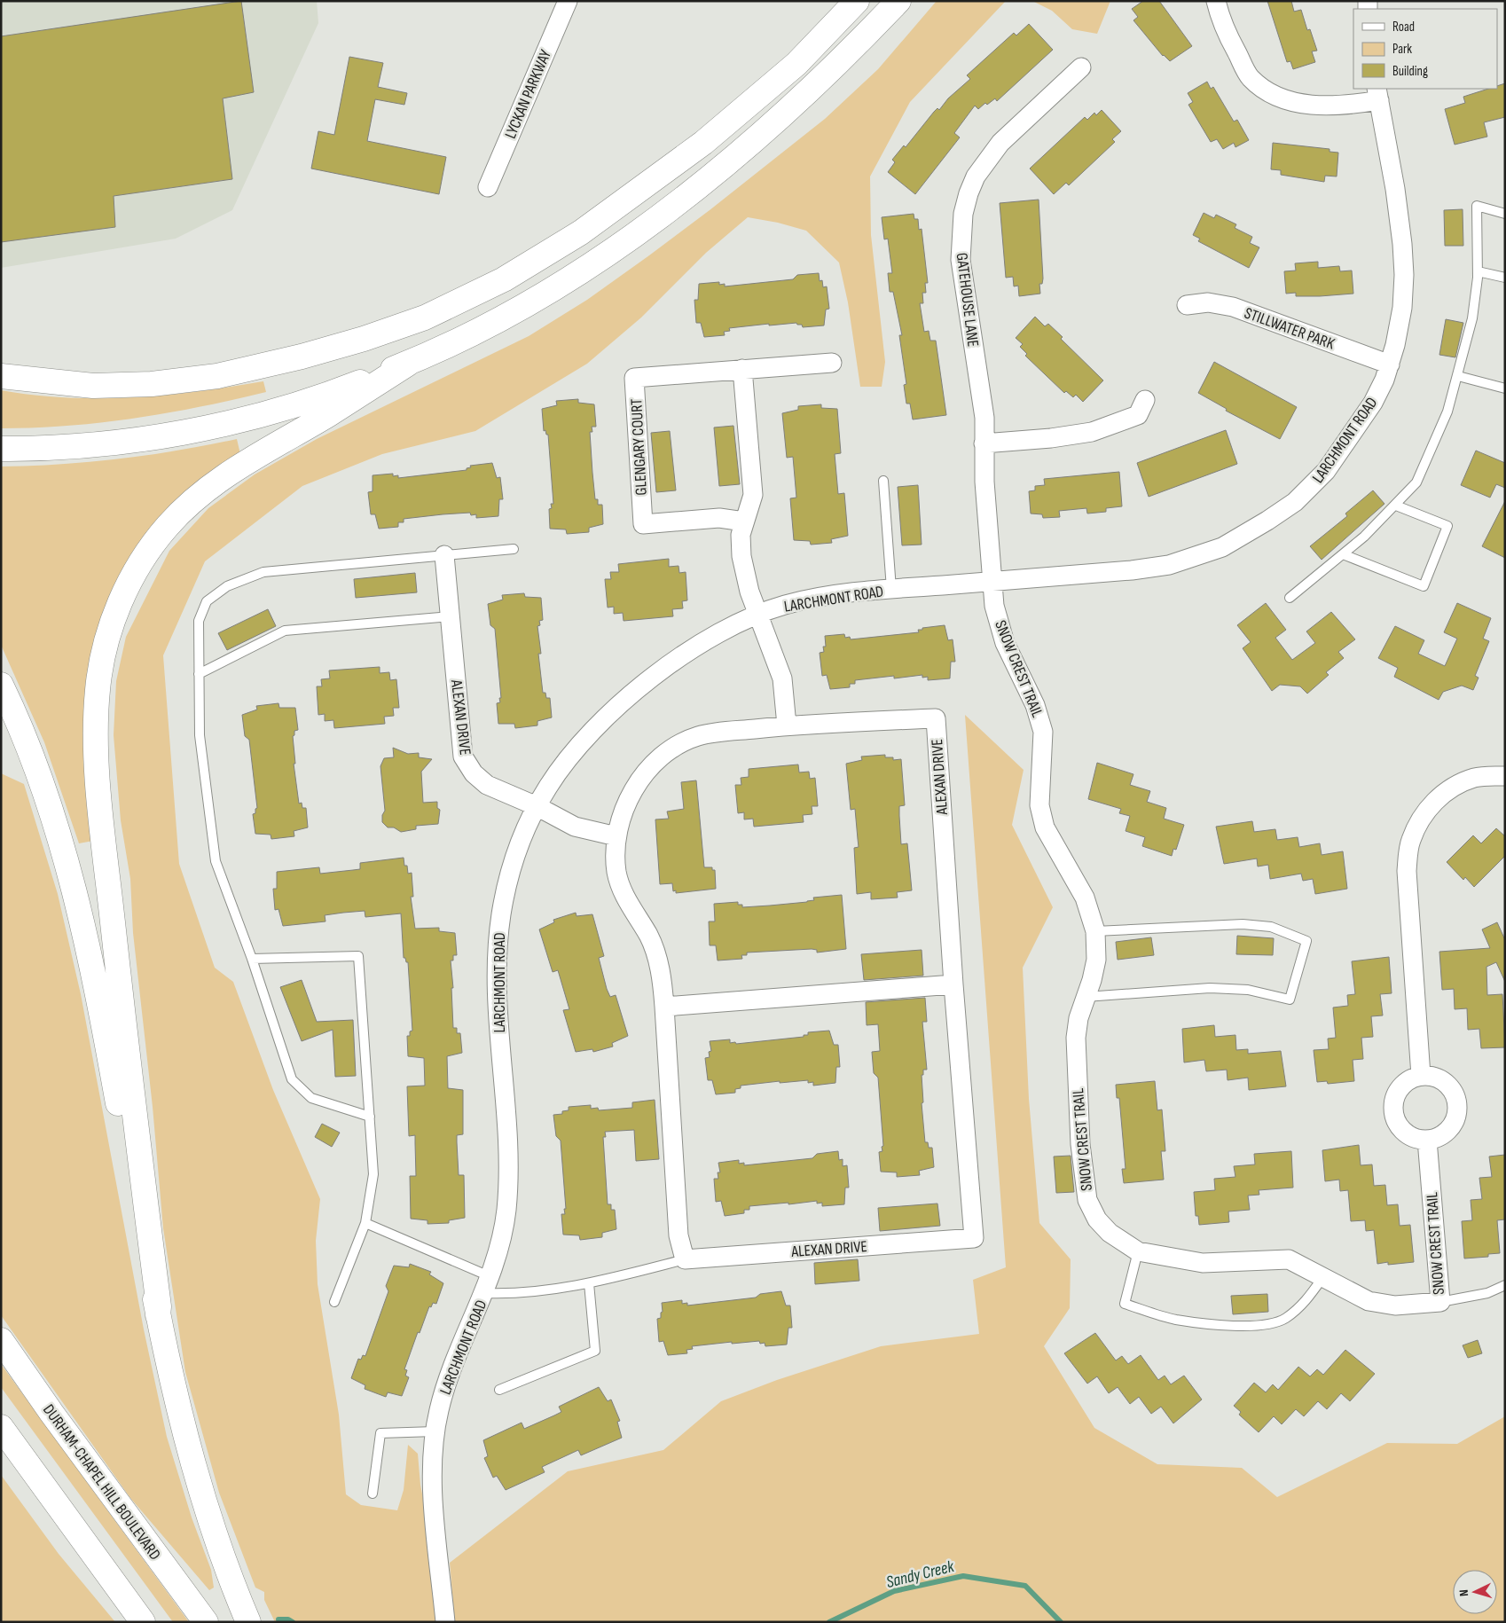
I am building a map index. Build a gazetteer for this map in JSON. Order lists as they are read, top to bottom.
{
  "streets": {
    "main road": ["DURHAM-CHAPEL HILL BOULEVARD"],
    "street": [
      "LYCKAN PARKWAY",
      "GATEHOUSE LANE",
      "STILLWATER PARK",
      "LARCHMONT ROAD",
      "GLENGARY COURT",
      "SNOW CREST TRAIL",
      "ALEXAN DRIVE"
    ]
  },
  "crossings": [
    ["GATEHOUSE LANE", "LARCHMONT ROAD"],
    ["GATEHOUSE LANE", "SNOW CREST TRAIL"],
    ["STILLWATER PARK", "LARCHMONT ROAD"],
    ["LARCHMONT ROAD", "SNOW CREST TRAIL"],
    ["LARCHMONT ROAD", "ALEXAN DRIVE"]
  ],
  "water": ["Sandy Creek"],
  "legend": ["Road", "Park", "Building"],
  "north": "left"
}
